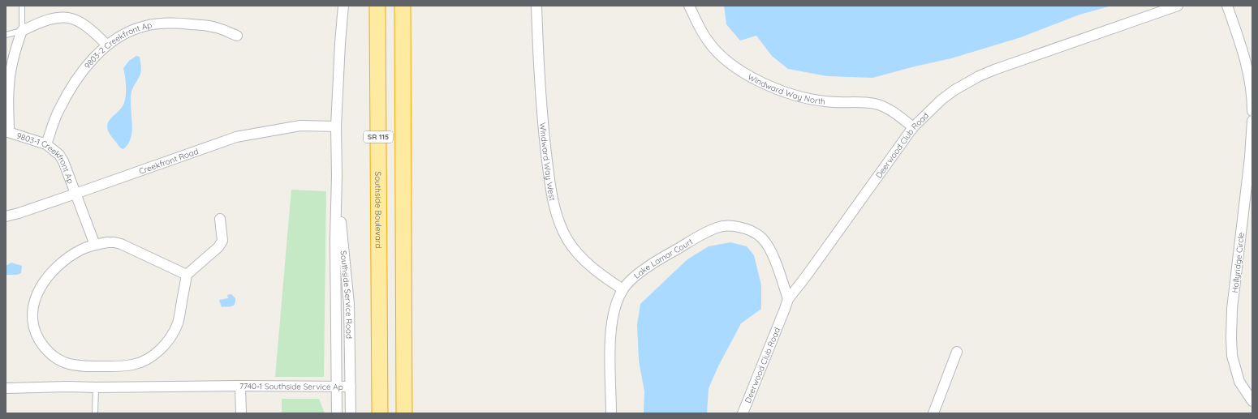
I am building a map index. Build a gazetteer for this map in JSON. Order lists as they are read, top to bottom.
{
  "streets": {
    "highway": ["SR 115", "Southside Boulevard"],
    "street": [
      "9803-2 Creekfront Ap",
      "Windward Way North",
      "Deerwood Club Road",
      "9803-1 Creekfront Ap",
      "Creekfront Road",
      "Windward Way West",
      "Lake Lamar Court",
      "Hollyridge Circle",
      "Southside Service Road",
      "7740-1 Southside Service Ap"
    ]
  },
  "crossings": [
    ["9803-2 Creekfront Ap", "9803-1 Creekfront Ap"],
    ["Windward Way North", "Deerwood Club Road"],
    ["Deerwood Club Road", "Lake Lamar Court"],
    ["9803-1 Creekfront Ap", "Creekfront Road"],
    ["Creekfront Road", "Southside Service Road"],
    ["Windward Way West", "Lake Lamar Court"],
    ["Southside Service Road", "7740-1 Southside Service Ap"]
  ]
}
